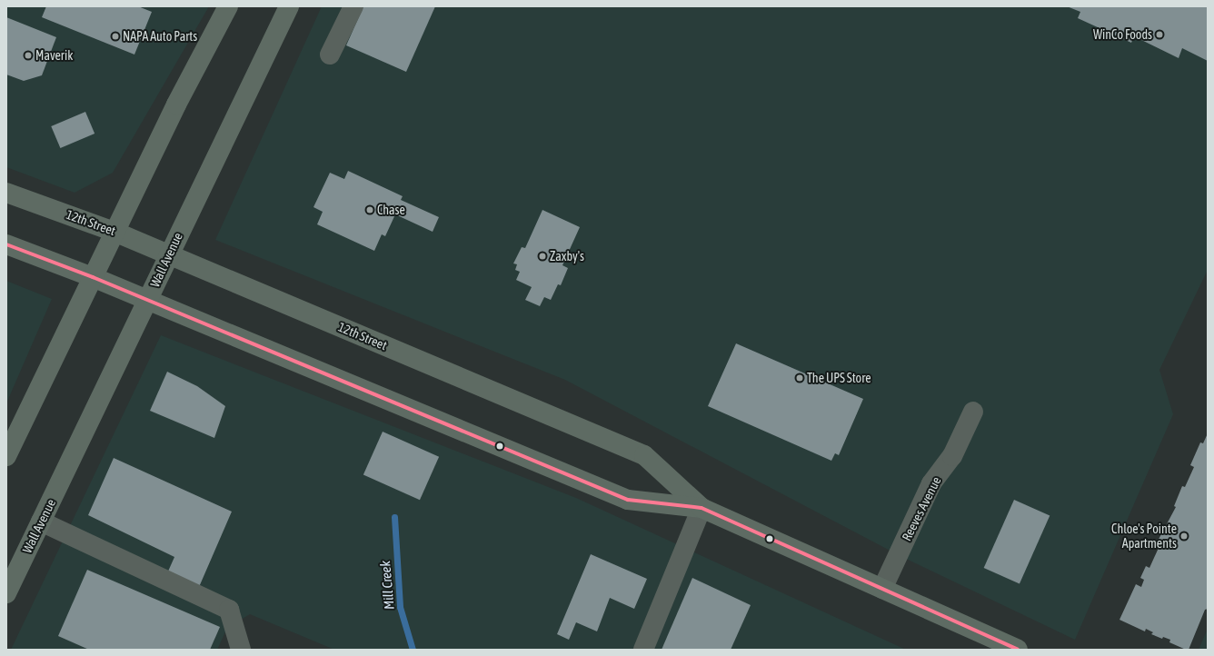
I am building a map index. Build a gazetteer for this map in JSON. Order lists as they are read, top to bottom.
{
  "streets": {
    "main road": ["12th Street", "Wall Avenue"],
    "street": ["Reeves Avenue"]
  },
  "crossings": [
    ["12th Street", "Wall Avenue"],
    ["12th Street", "Reeves Avenue"]
  ],
  "water": ["Mill Creek"],
  "places": [
    "WinCo Foods",
    "NAPA Auto Parts",
    "Maverik",
    "Chase",
    "Zaxby's",
    "The UPS Store",
    "Chloe's Pointe Apartments"
  ]
}
